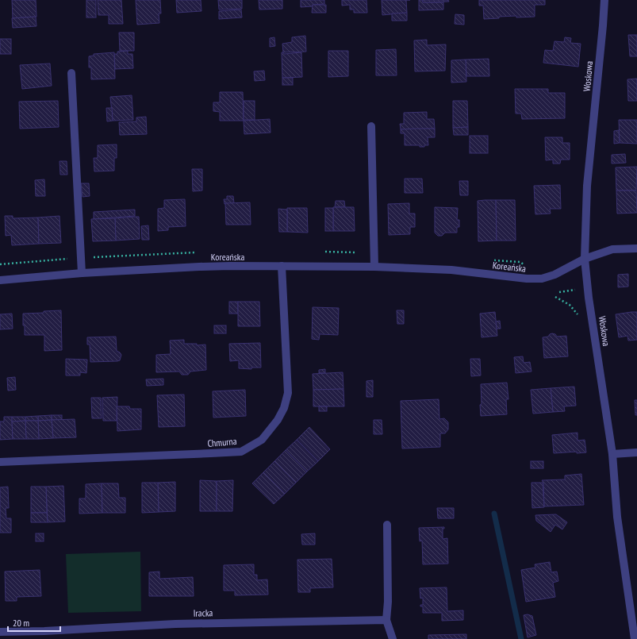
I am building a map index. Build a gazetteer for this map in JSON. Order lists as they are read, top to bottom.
{
  "streets": {
    "street": [
      "Woskowa",
      "Koreańska",
      "Chmurna",
      "Iracka"
    ]
  },
  "crossings": [
    ["Woskowa", "Koreańska"],
    ["Koreańska", "Chmurna"]
  ],
  "scale_bar": "20 m"
}
